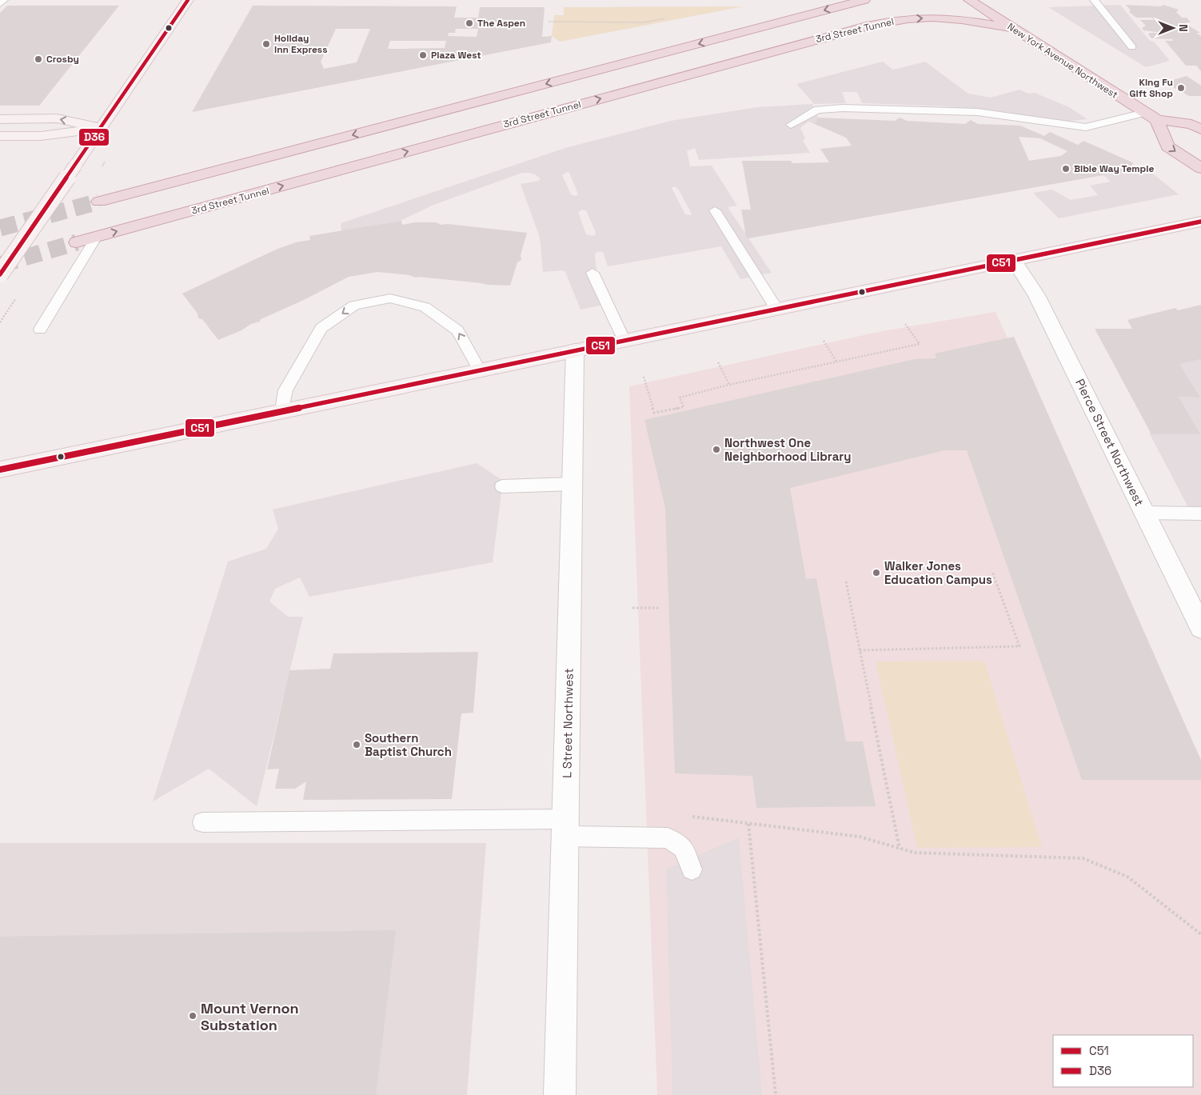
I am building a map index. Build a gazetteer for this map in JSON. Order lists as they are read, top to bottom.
{
  "streets": {
    "highway": ["3rd Street Tunnel", "New York Avenue Northwest"],
    "street": ["Pierce Street Northwest", "L Street Northwest"]
  },
  "crossings": [
    ["3rd Street Tunnel", "New York Avenue Northwest"]
  ],
  "places": [
    "The Aspen",
    "Holiday Inn Express",
    "Plaza West",
    "Crosby",
    "King Fu Gift Shop",
    "Bible Way Temple",
    "Northwest One Neighborhood Library",
    "Walker Jones Education Campus",
    "Southern Baptist Church",
    "Mount Vernon Substation"
  ],
  "lines": ["transit line D36", "transit line C51"],
  "legend": ["C51", "D36"],
  "north": "right"
}
